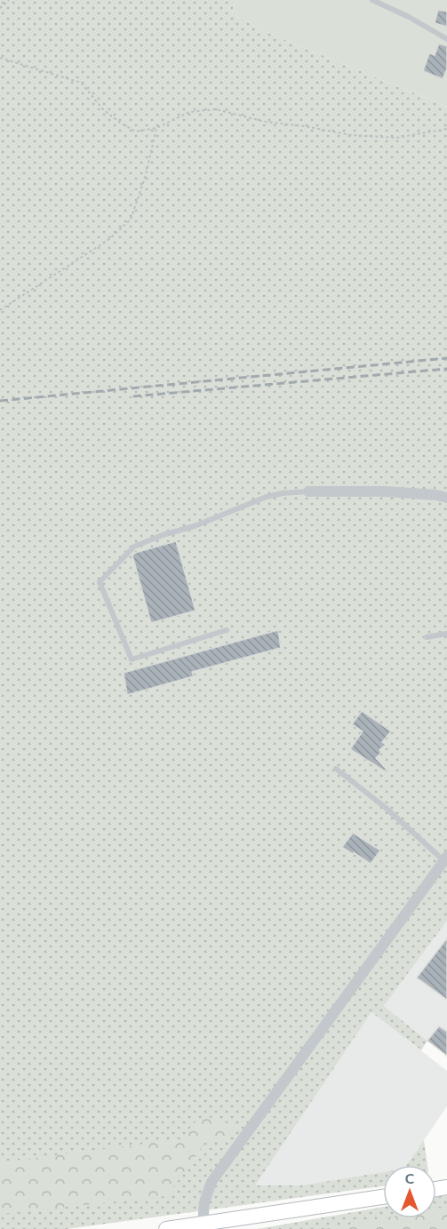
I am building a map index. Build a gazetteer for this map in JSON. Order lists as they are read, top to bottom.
{
  "north": "top"
}
